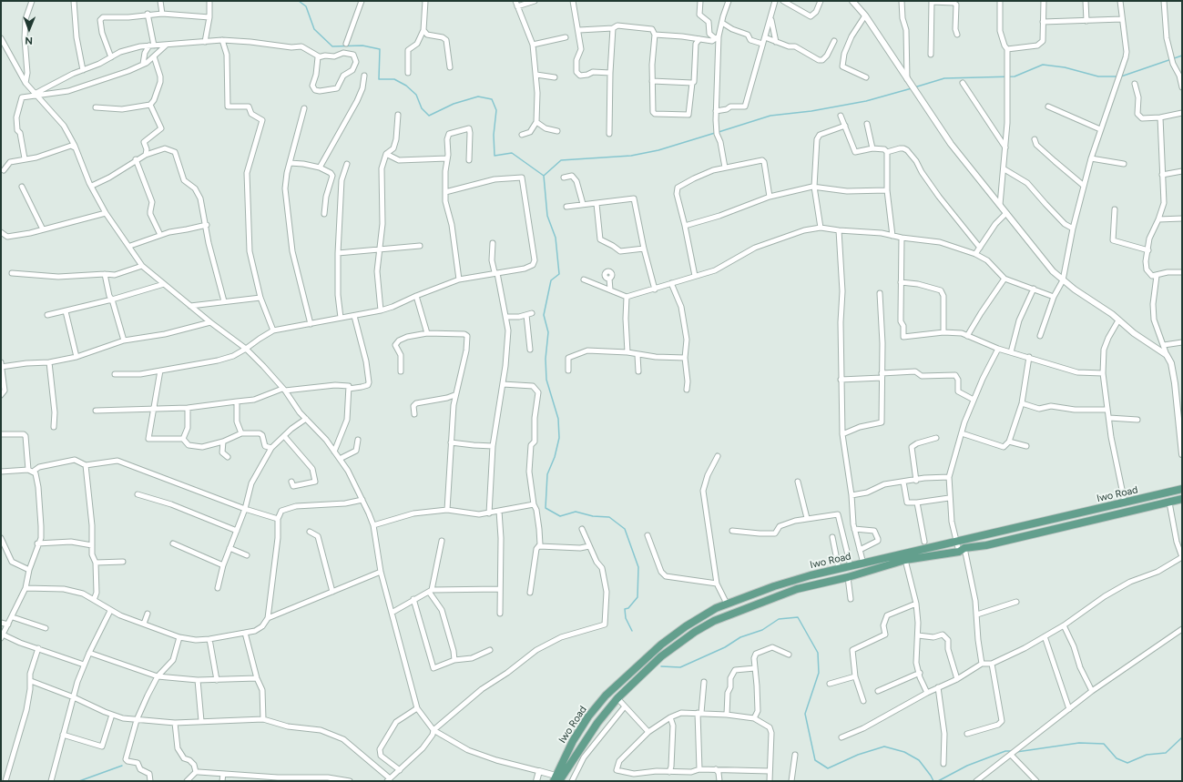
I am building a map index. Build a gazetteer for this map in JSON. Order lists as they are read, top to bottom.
{
  "streets": {
    "main road": ["Iwo Road"]
  },
  "north": "bottom"
}
